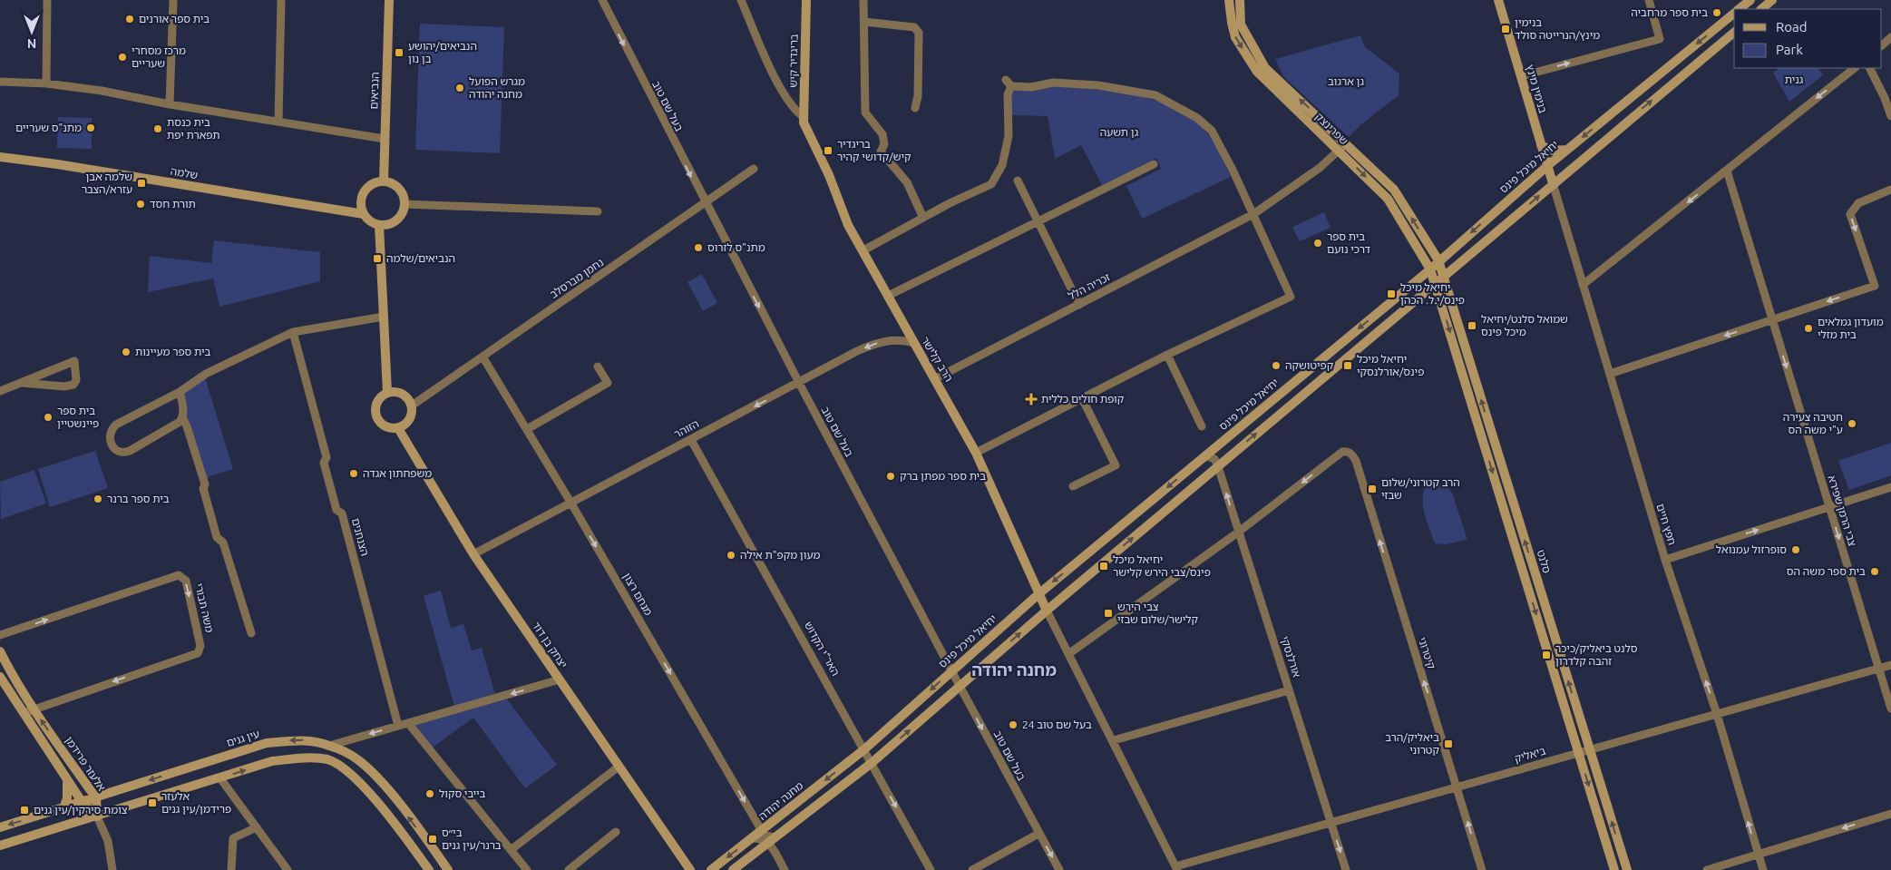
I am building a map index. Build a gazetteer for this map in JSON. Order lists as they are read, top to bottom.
{
  "streets": {
    "street": [
      "בריגדיר קיש",
      "בנימין מינץ",
      "הנביאים",
      "בעל שם טוב",
      "שפרינצק",
      "יחיאל מיכל פינס",
      "שלמה",
      "נחמן מברסלב",
      "זכריה הלל",
      "הרב קלישר",
      "הזוהר",
      "צבי הרמן שפירא",
      "חפץ חיים",
      "הצנחנים",
      "סלנט",
      "מנחם רצון",
      "משה תבורי",
      "יצחק בן דוד",
      "האר\"י הקדוש",
      "קיטרוני",
      "אורלנסקי",
      "עין גנים",
      "ביאליק",
      "אלעזר פרידמן",
      "מחנה יהודה"
    ]
  },
  "crossings": [
    ["בריגדיר קיש", "הרב קלישר"],
    ["בנימין מינץ", "יחיאל מיכל פינס"],
    ["בנימין מינץ", "חפץ חיים"],
    ["הנביאים", "שלמה"],
    ["בעל שם טוב", "יחיאל מיכל פינס"],
    ["בעל שם טוב", "נחמן מברסלב"],
    ["בעל שם טוב", "הזוהר"],
    ["שפרינצק", "יחיאל מיכל פינס"],
    ["שפרינצק", "זכריה הלל"],
    ["שפרינצק", "סלנט"],
    ["יחיאל מיכל פינס", "הרב קלישר"],
    ["יחיאל מיכל פינס", "סלנט"],
    ["יחיאל מיכל פינס", "האר\"י הקדוש"],
    ["יחיאל מיכל פינס", "מחנה יהודה"],
    ["נחמן מברסלב", "מנחם רצון"],
    ["נחמן מברסלב", "יצחק בן דוד"],
    ["זכריה הלל", "הרב קלישר"],
    ["הרב קלישר", "הזוהר"],
    ["הזוהר", "מנחם רצון"],
    ["הזוהר", "יצחק בן דוד"],
    ["הזוהר", "האר\"י הקדוש"],
    ["צבי הרמן שפירא", "ביאליק"],
    ["חפץ חיים", "ביאליק"],
    ["סלנט", "ביאליק"],
    ["מנחם רצון", "מחנה יהודה"],
    ["משה תבורי", "אלעזר פרידמן"],
    ["האר\"י הקדוש", "מחנה יהודה"],
    ["קיטרוני", "אורלנסקי"],
    ["קיטרוני", "ביאליק"],
    ["אורלנסקי", "ביאליק"],
    ["עין גנים", "אלעזר פרידמן"]
  ],
  "one_way": [
    "בעל שם טוב",
    "הזוהר",
    "צבי הרמן שפירא",
    "חפץ חיים",
    "מנחם רצון"
  ],
  "districts": ["מחנה יהודה"],
  "parks": ["גנית", "גן ארגוב", "גן תשעה"],
  "places": {
    "other": [
      "בית ספר מרחביה",
      "בית ספר אורנים",
      "מרכז מסחרי שעריים",
      "מגרש הפועל מחנה יהודה",
      "מתנ\"ס שעריים",
      "בית כנסת תפארת יפת",
      "תורת חסד",
      "בית ספר דרכי נועם",
      "מתנ\"ס לזרוס",
      "מועדון גמלאים בית מזלי",
      "בית ספר מעיינות",
      "קפיטושקה",
      "בית ספר פיינשטיין",
      "חטיבה צעירה ע\"י משה הס",
      "משפחתון אגדה",
      "בית ספר מפתן ברק",
      "בית ספר ברנר",
      "סופרזול עמנואל",
      "מעון מקפ\"ת אילה",
      "בית ספר משה הס",
      "בעל שם טוב 24",
      "בייבי סקול"
    ],
    "transit": [
      "בנימין מינץ/הנרייטה סולד",
      "הנביאים/יהושע בן נון",
      "בריגדיר קיש/קדושי קהיר",
      "שלמה אבן עזרא/הצבר",
      "הנביאים/שלמה",
      "יחיאל מיכל פינס/י.ל. הכהן",
      "שמואל סלנט/יחיאל מיכל פינס",
      "יחיאל מיכל פינס/אורלנסקי",
      "הרב קטרוני/שלום שבזי",
      "יחיאל מיכל פינס/צבי הירש קלישר",
      "צבי הירש קלישר/שלום שבזי",
      "סלנט ביאליק/כיכר זהבה קלדרון",
      "ביאליק/הרב קטרוני",
      "אלעזר פרידמן/עין גנים",
      "צומת סירקין/עין גנים",
      "בי״ס ברנר/עין גנים"
    ],
    "health": ["קופת חולים כללית"]
  },
  "legend": ["Road", "Park"],
  "north": "bottom"
}
